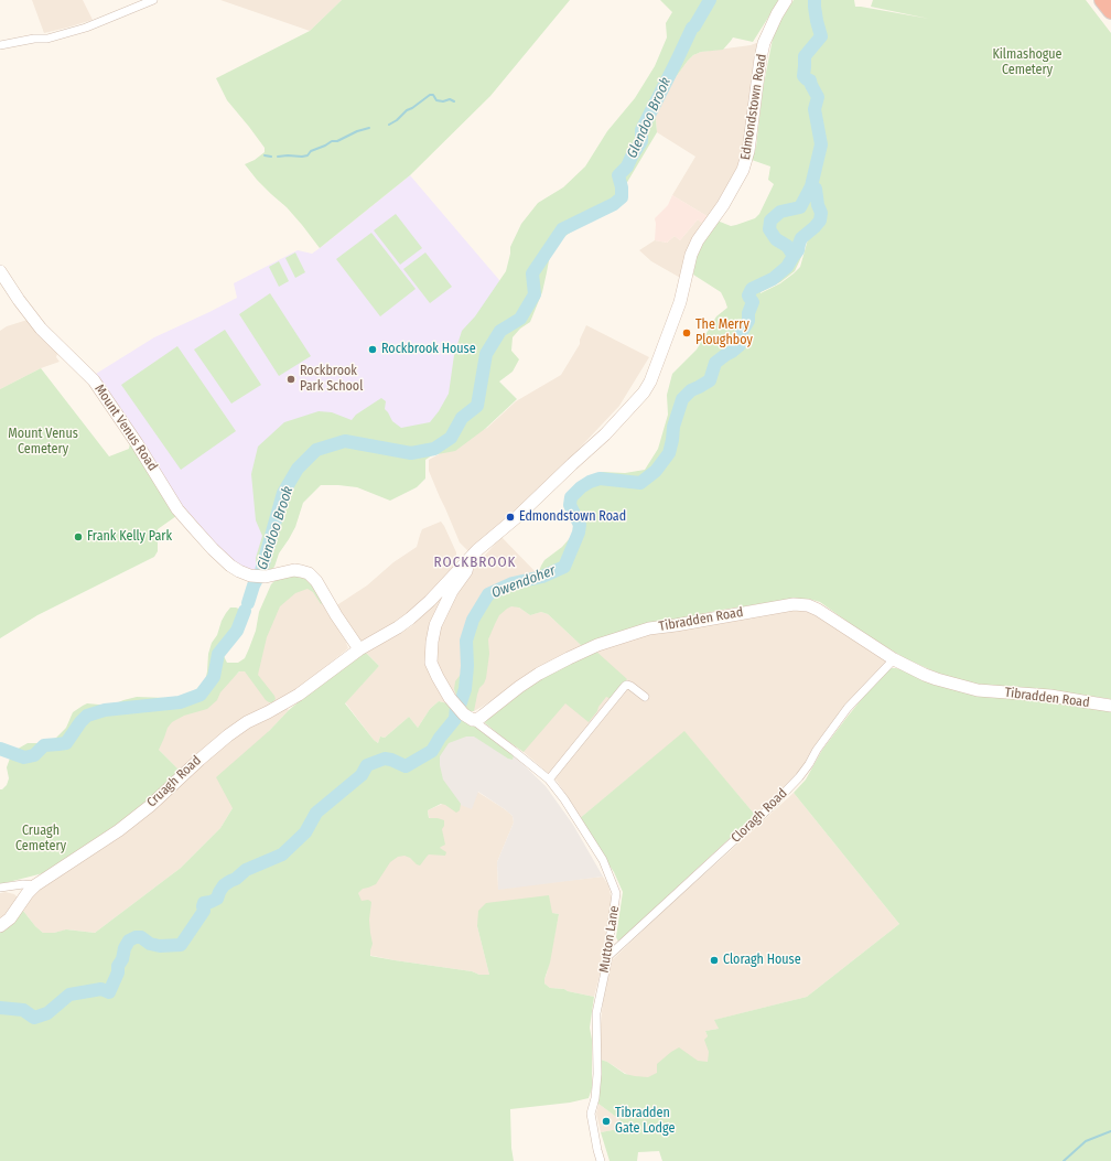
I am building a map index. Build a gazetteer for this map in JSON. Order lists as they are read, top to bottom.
{
  "streets": {
    "street": [
      "Edmondstown Road",
      "Mount Venus Road",
      "Tibradden Road",
      "Cruagh Road",
      "Cloragh Road",
      "Mutton Lane"
    ]
  },
  "crossings": [
    ["Edmondstown Road", "Mount Venus Road"],
    ["Edmondstown Road", "Cruagh Road"],
    ["Mount Venus Road", "Cruagh Road"],
    ["Tibradden Road", "Cloragh Road"],
    ["Tibradden Road", "Mutton Lane"],
    ["Cloragh Road", "Mutton Lane"]
  ],
  "districts": ["ROCKBROOK"],
  "water": ["Glendoo Brook", "Owendoher"],
  "parks": ["Kilmashogue Cemetery", "Mount Venus Cemetery", "Cruagh Cemetery"],
  "places": [
    "The Merry Ploughboy",
    "Rockbrook House",
    "Rockbrook Park School",
    "Edmondstown Road",
    "Frank Kelly Park",
    "Cloragh House",
    "Tibradden Gate Lodge"
  ]
}
